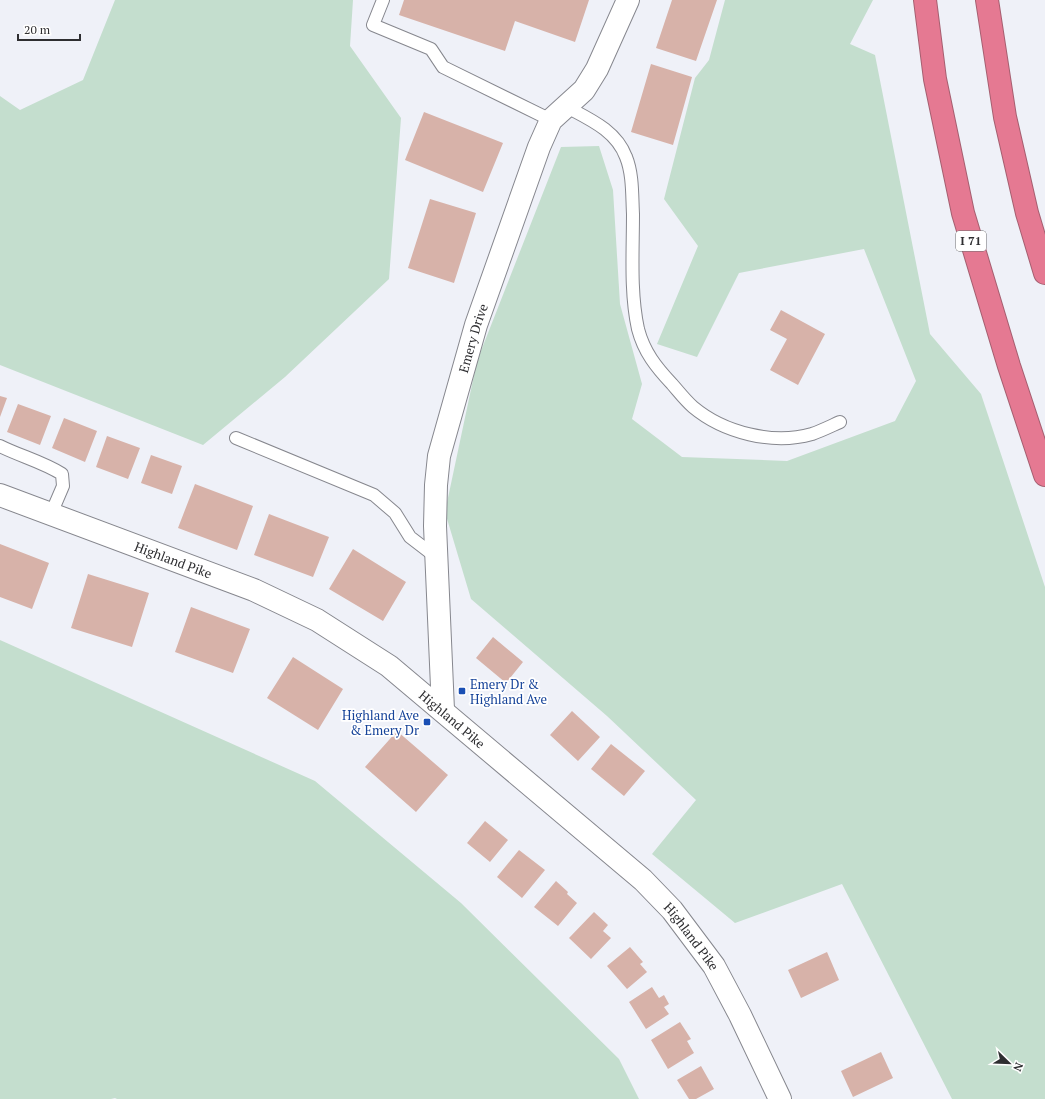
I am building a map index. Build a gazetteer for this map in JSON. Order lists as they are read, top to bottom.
{
  "streets": {
    "highway": ["I 71"],
    "street": ["Emery Drive", "Highland Pike"]
  },
  "crossings": [
    ["Emery Drive", "Highland Pike"]
  ],
  "places": {
    "transit": ["Emery Dr & Highland Ave", "Highland Ave & Emery Dr"]
  },
  "scale_bar": "20 m",
  "north": "bottom right"
}
